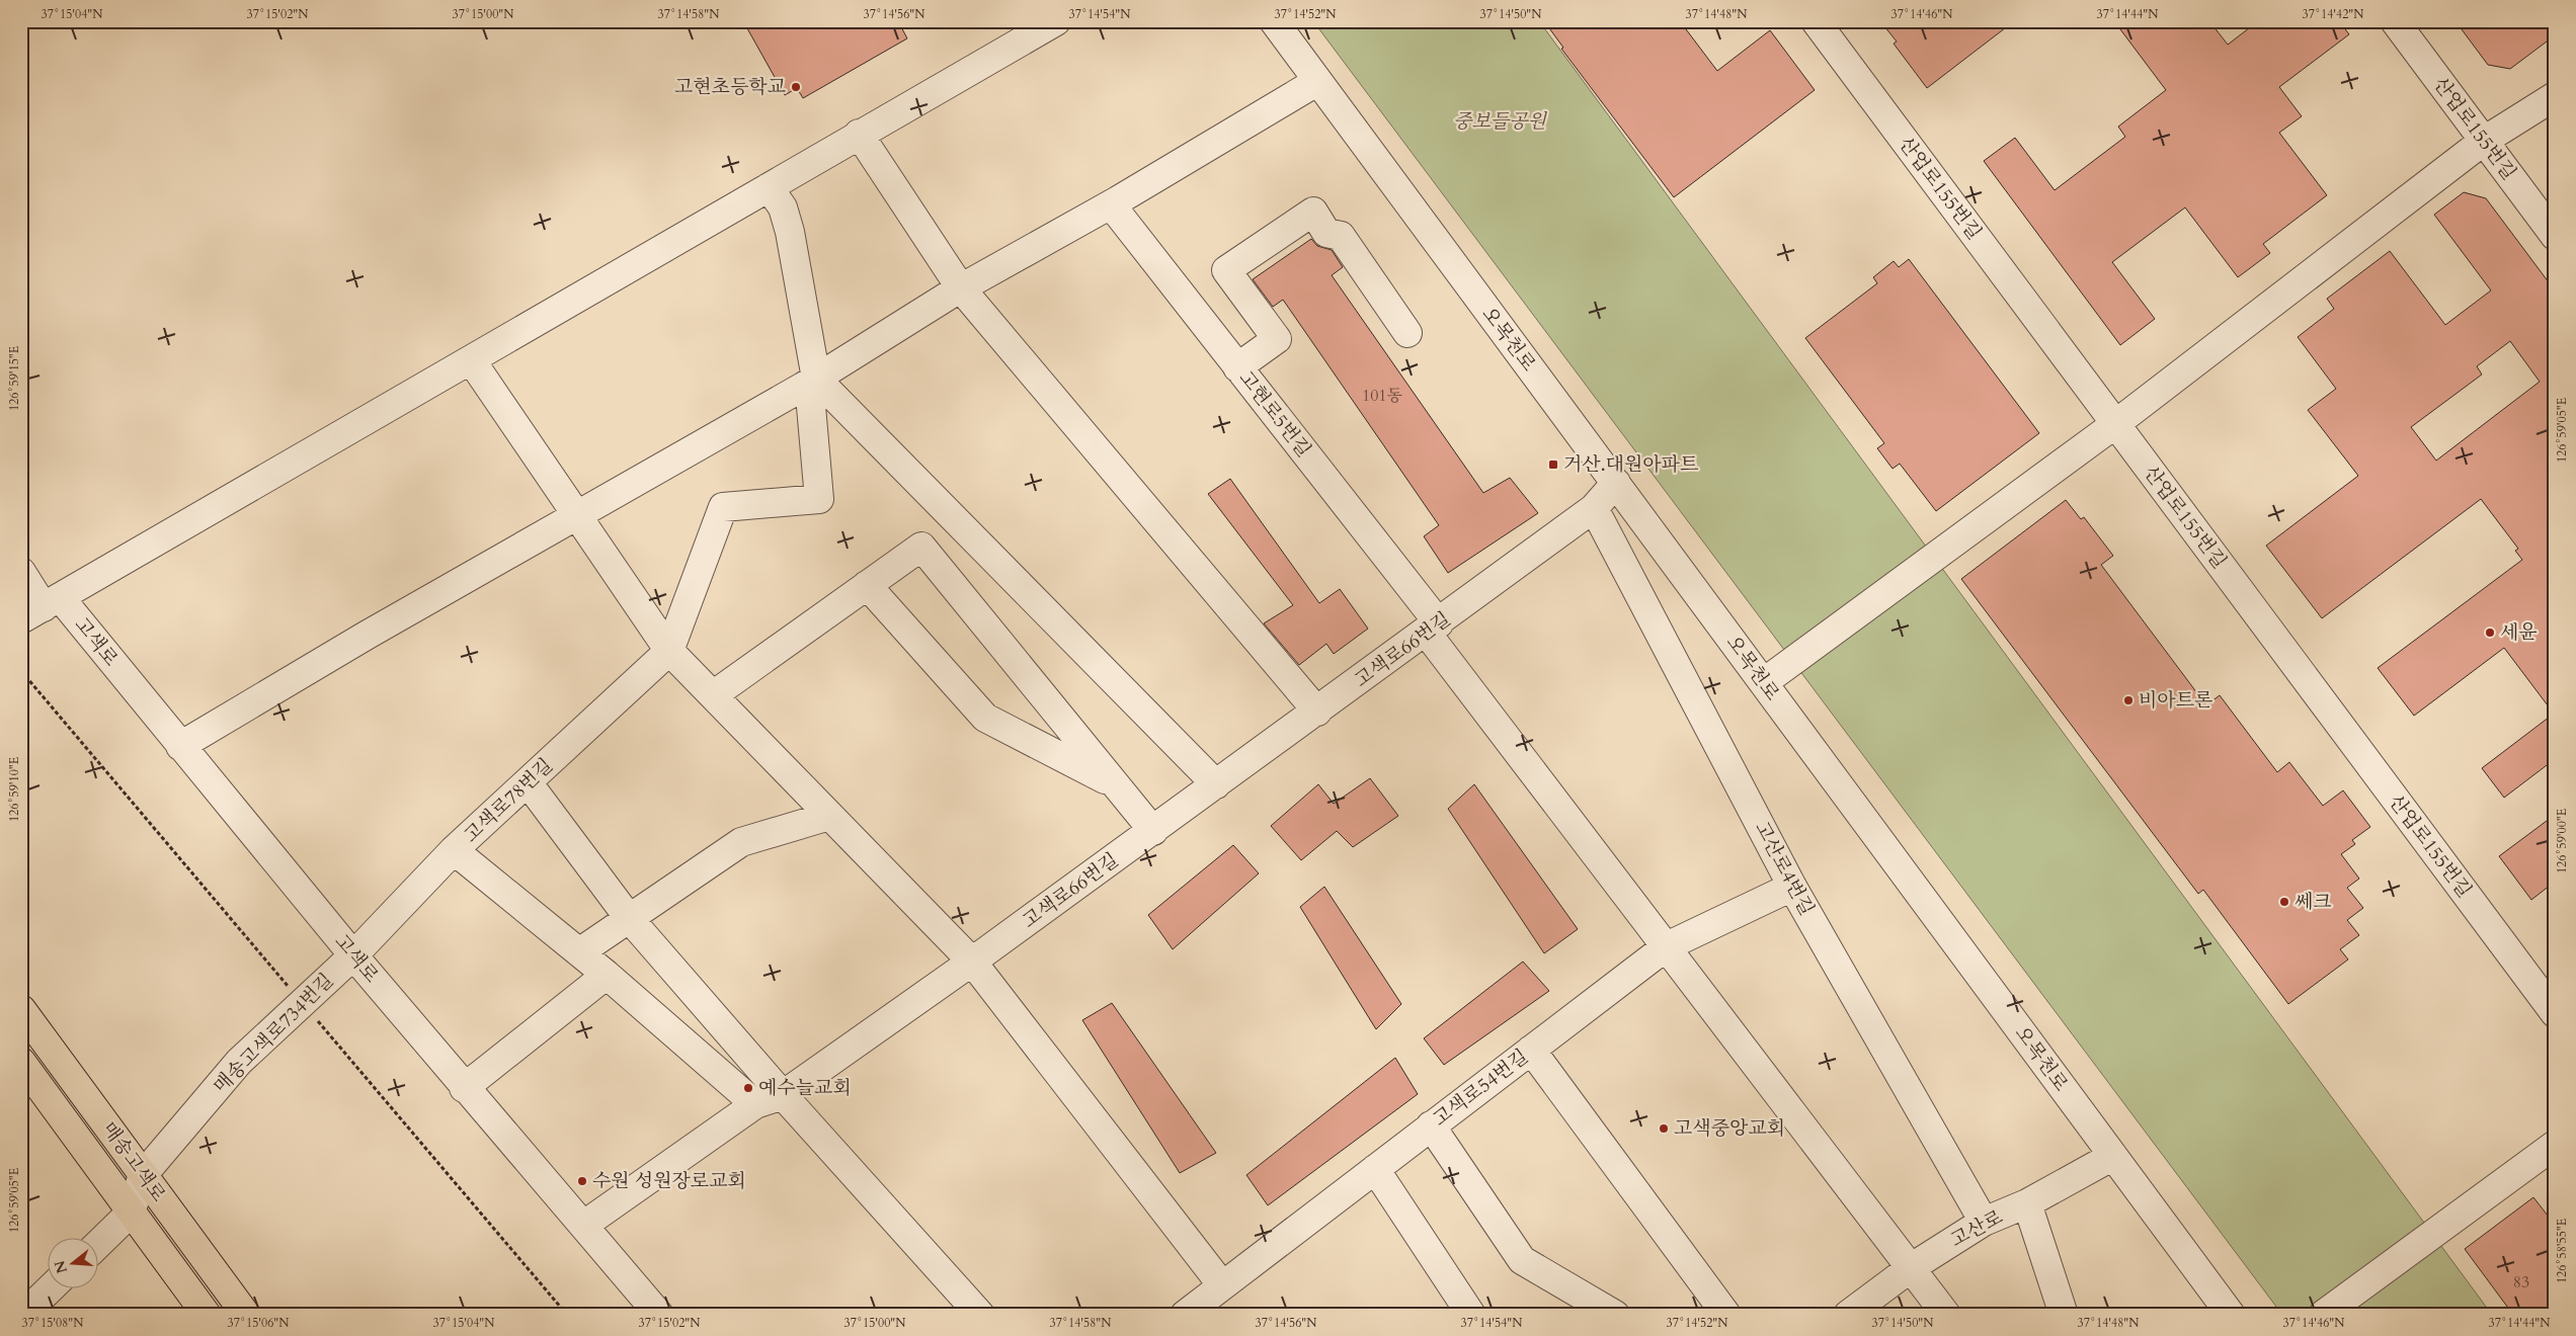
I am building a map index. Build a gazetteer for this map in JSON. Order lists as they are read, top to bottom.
{
  "streets": {
    "main road": ["매송고색로"],
    "street": [
      "산업로155번길",
      "오목천로",
      "고현로5번길",
      "고색로",
      "고색로66번길",
      "고색로78번길",
      "고산로4번길",
      "매송고색로734번길",
      "고색로54번길",
      "고산로"
    ]
  },
  "crossings": [
    ["오목천로", "고색로66번길"],
    ["오목천로", "고산로"],
    ["고현로5번길", "고색로66번길"],
    ["고현로5번길", "고색로54번길"],
    ["고현로5번길", "고산로"],
    ["고색로", "고색로66번길"],
    ["고색로", "고색로78번길"],
    ["고색로", "매송고색로734번길"],
    ["고색로66번길", "고산로4번길"],
    ["고색로78번길", "매송고색로734번길"],
    ["고산로4번길", "고색로54번길"],
    ["고산로4번길", "고산로"],
    ["매송고색로734번길", "매송고색로"]
  ],
  "parks": ["중보들공원"],
  "places": {
    "other": [
      "고현초등학교",
      "세윤",
      "비아트론",
      "쎄크",
      "예수늘교회",
      "고색중앙교회",
      "수원 성원장로교회"
    ],
    "transit": ["거산.대원아파트"]
  },
  "house_numbers": ["101동", "83"],
  "north": "left",
  "coordinates": [
    "37°15'04\"N",
    "37°15'02\"N",
    "37°15'00\"N",
    "37°14'58\"N",
    "37°14'56\"N",
    "37°14'54\"N",
    "37°14'52\"N",
    "37°14'50\"N",
    "37°14'48\"N",
    "37°14'46\"N",
    "37°14'44\"N",
    "37°14'42\"N",
    "126°59'15\"E",
    "126°59'05\"E",
    "126°59'10\"E",
    "126°59'00\"E",
    "126°58'55\"E",
    "37°15'08\"N",
    "37°15'06\"N"
  ]
}
